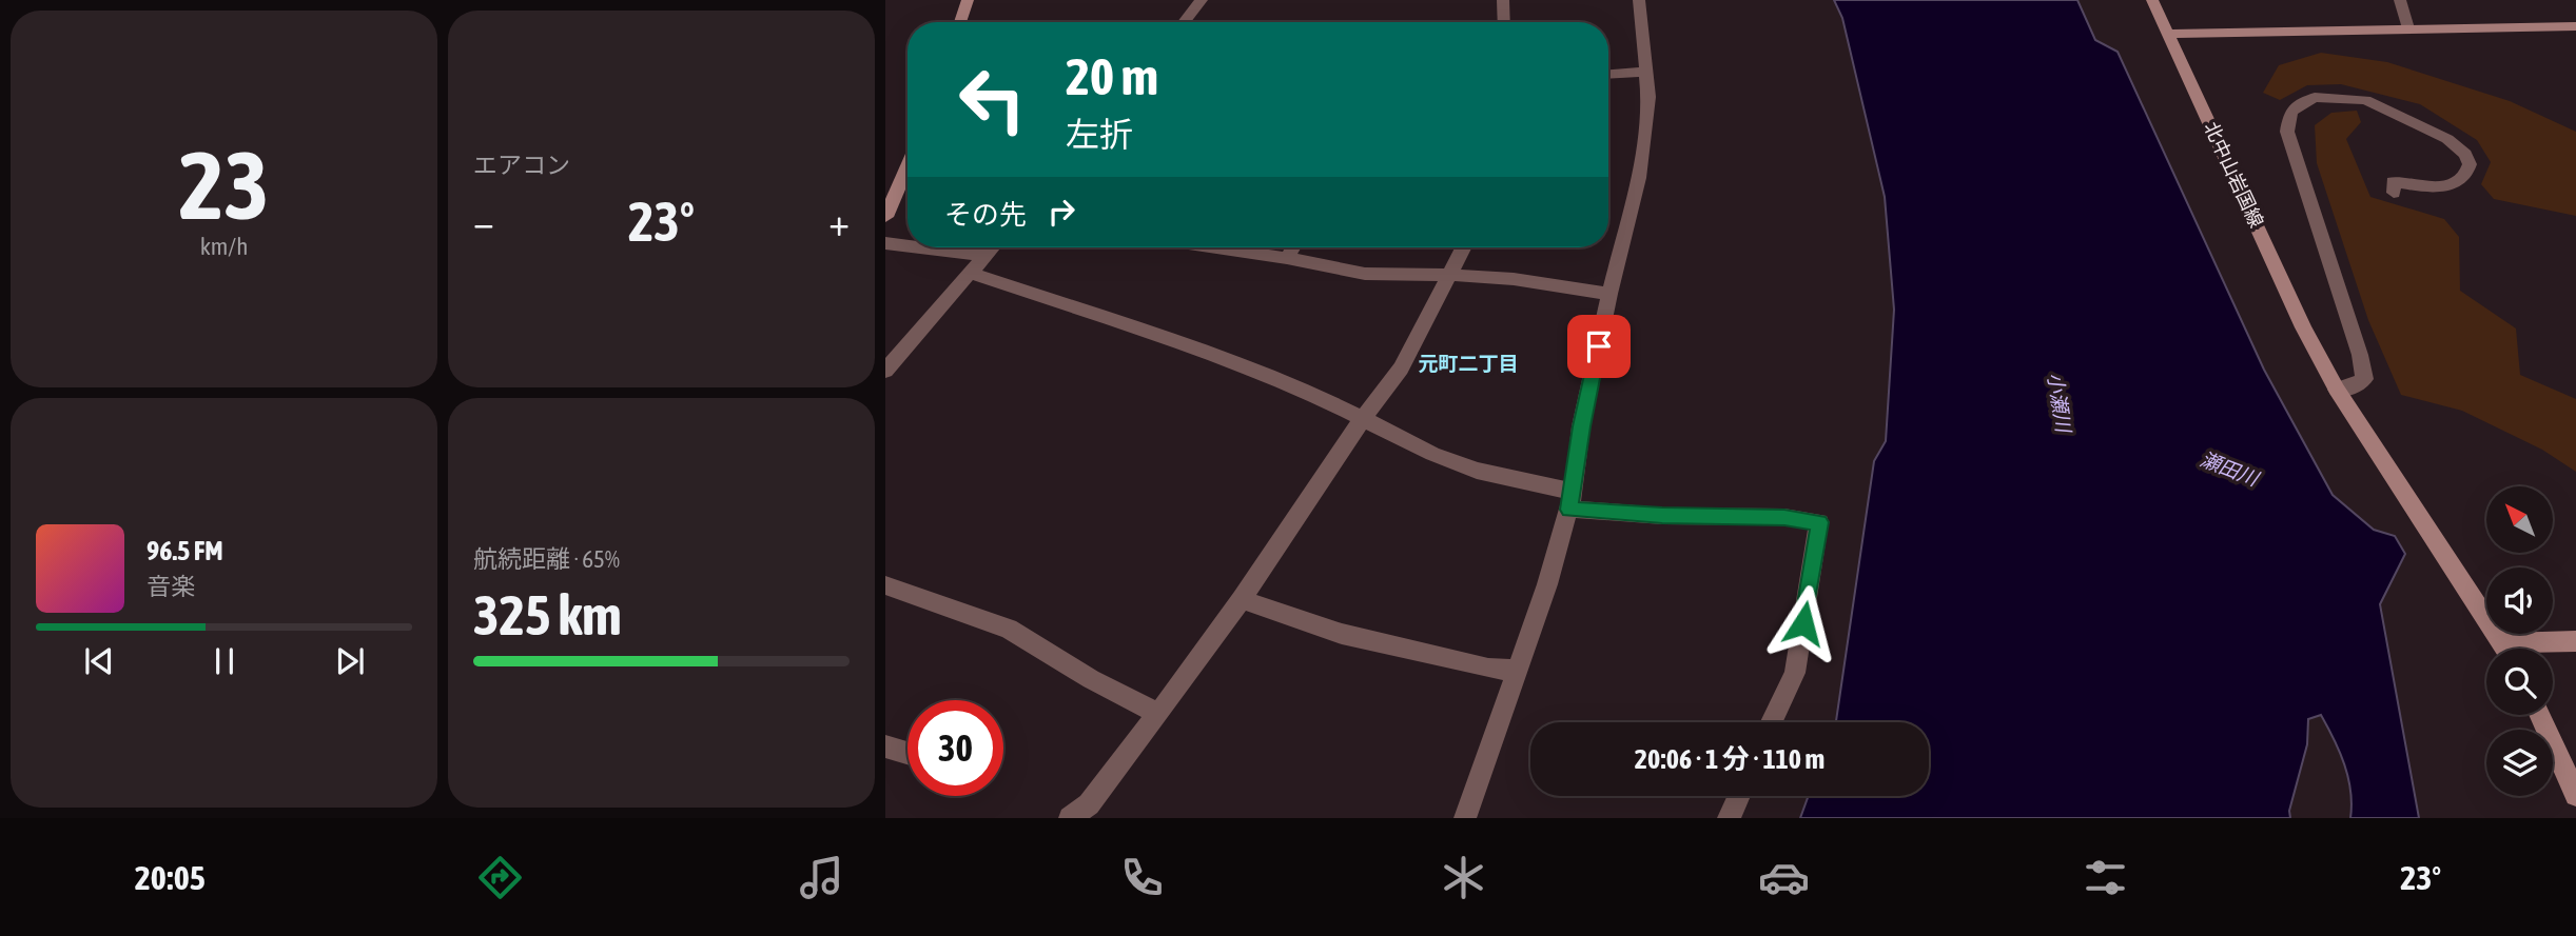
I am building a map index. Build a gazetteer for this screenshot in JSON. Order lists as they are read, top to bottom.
{
  "streets": {
    "main road": ["北中山岩国線"]
  },
  "districts": ["元町二丁目"],
  "water": ["小瀬川", "瀬田川"],
  "north": "top left",
  "page": {
    "tile": [
      ["23", "km/h"],
      "エアコン",
      ["航続距離 · 65%", "325 km"]
    ],
    "turn": ["20 m", "左折"],
    "then": "その先",
    "heat": ["−", "23°", "+"],
    "song": ["96.5 FM", "音楽"],
    "limit": "30",
    "trip": "20:06 · 1 分 · 110 m",
    "tabs": ["20:05", "23°"]
  }
}
